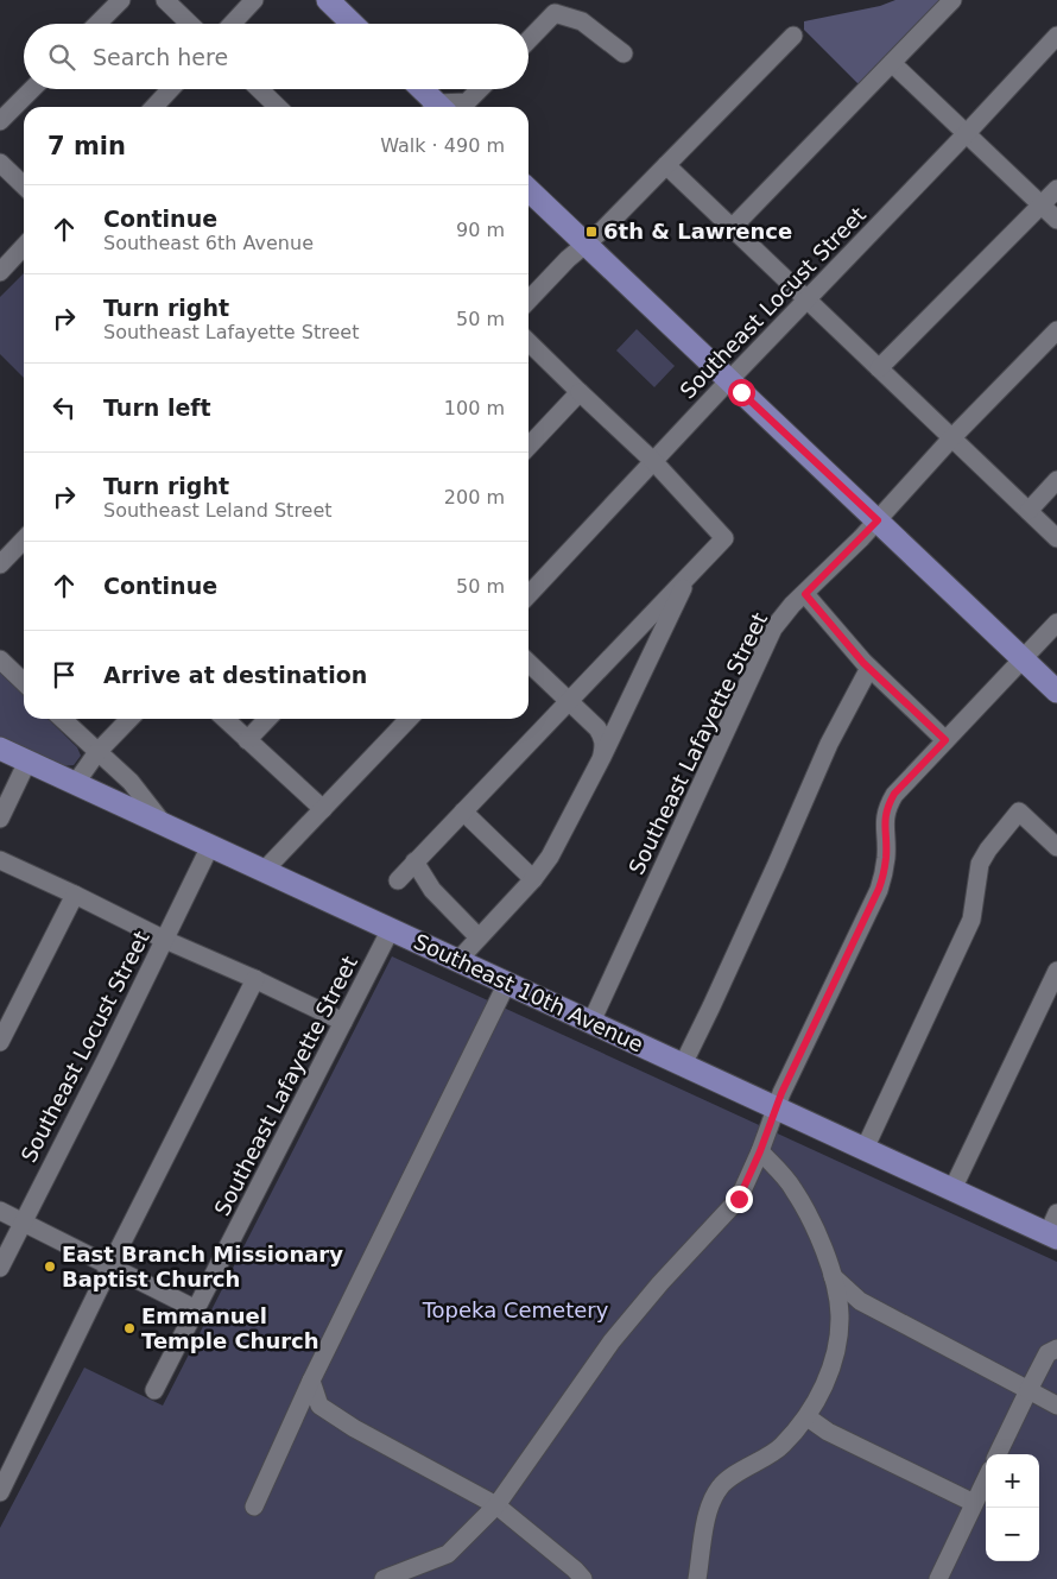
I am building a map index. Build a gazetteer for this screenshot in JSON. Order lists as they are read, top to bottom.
{
  "streets": {
    "main road": ["Southeast 10th Avenue"],
    "street": ["Southeast Locust Street", "Southeast Lafayette Street"]
  },
  "crossings": [
    ["Southeast Locust Street", "Southeast 10th Avenue"],
    ["Southeast Lafayette Street", "Southeast 10th Avenue"]
  ],
  "parks": ["Topeka Cemetery"],
  "places": {
    "transit": ["6th & Lawrence"],
    "other": ["East Branch Missionary Baptist Church", "Emmanuel Temple Church"]
  },
  "page": {
    "search": "Search here",
    "heading": ["7 min", "Walk · 490 m"],
    "list": [
      ["Continue", "Southeast 6th Avenue", "90 m"],
      ["Turn right", "Southeast Lafayette Street", "50 m"],
      ["Turn left", "100 m"],
      ["Turn right", "Southeast Leland Street", "200 m"],
      ["Continue", "50 m"],
      "Arrive at destination"
    ],
    "map_buttons": ["+", "−"]
  }
}
